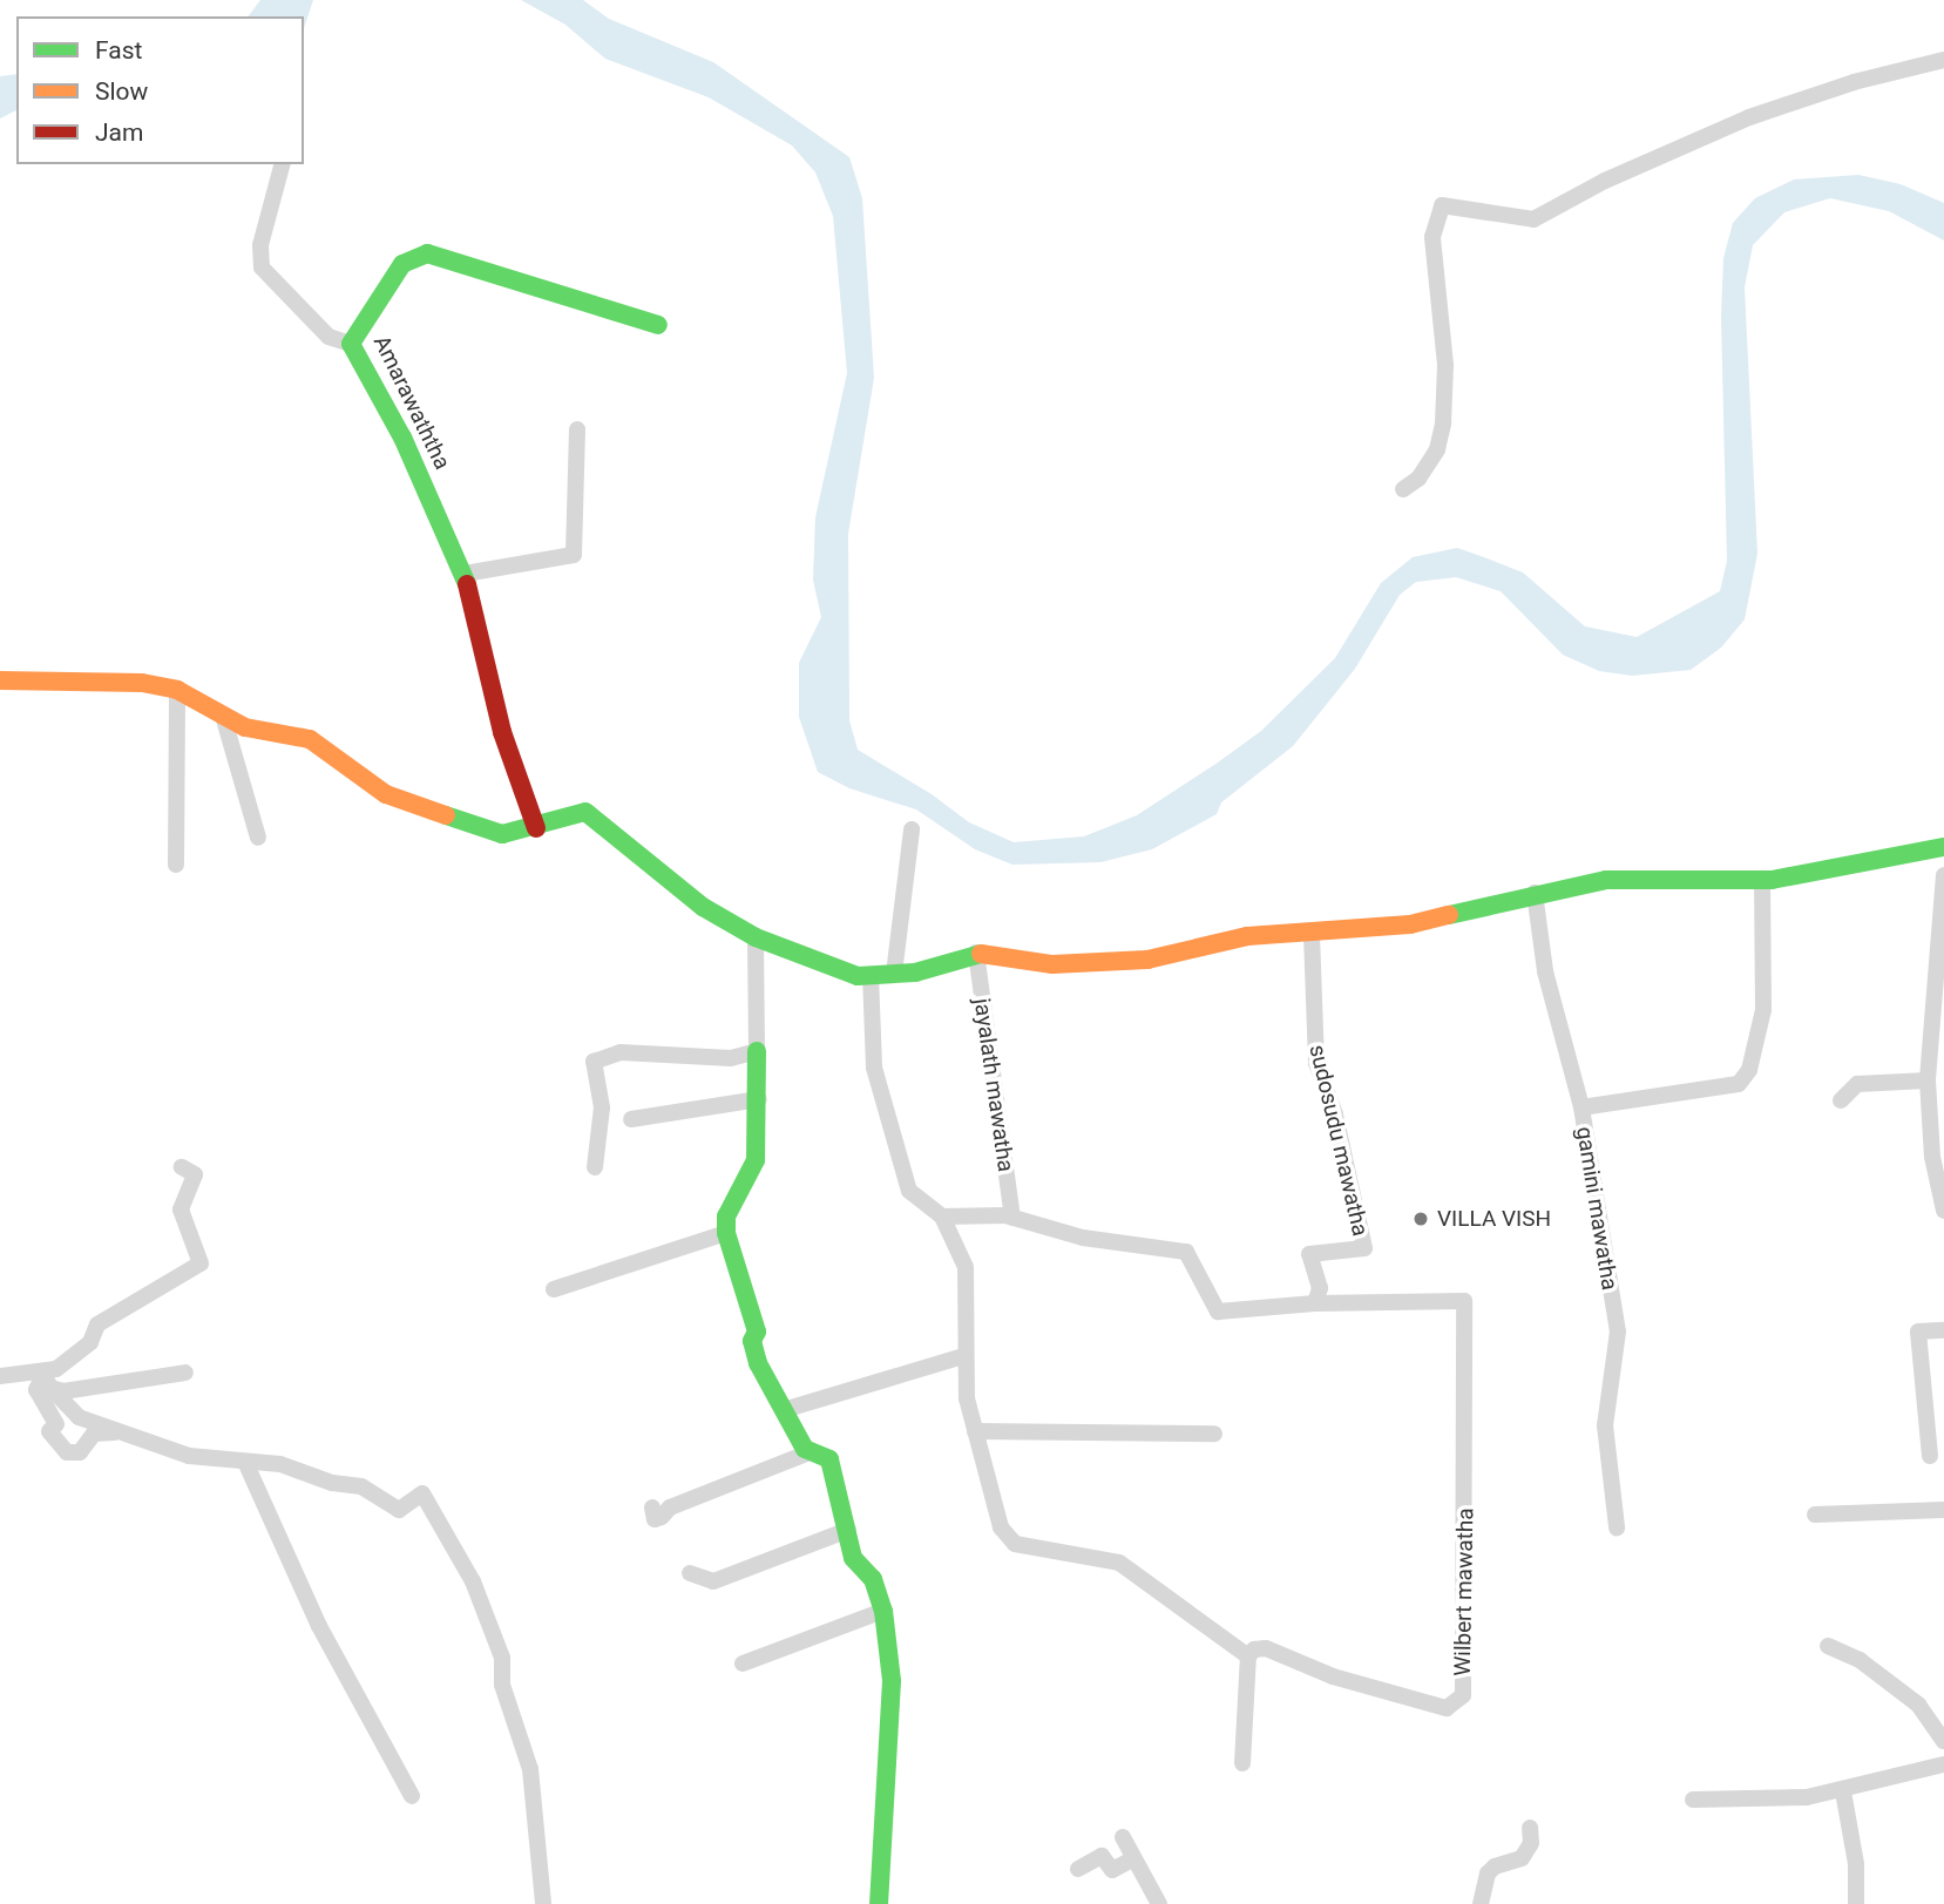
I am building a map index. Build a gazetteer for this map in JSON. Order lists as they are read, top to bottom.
{
  "streets": {
    "street": [
      "Amarawaththa",
      "jayalath mawatha",
      "sudosudu mawatha",
      "gamini mawatha",
      "Wilbert mawatha"
    ]
  },
  "crossings": [
    ["sudosudu mawatha", "Wilbert mawatha"]
  ],
  "places": ["VILLA VISH"],
  "legend": ["Fast", "Slow", "Jam"]
}
